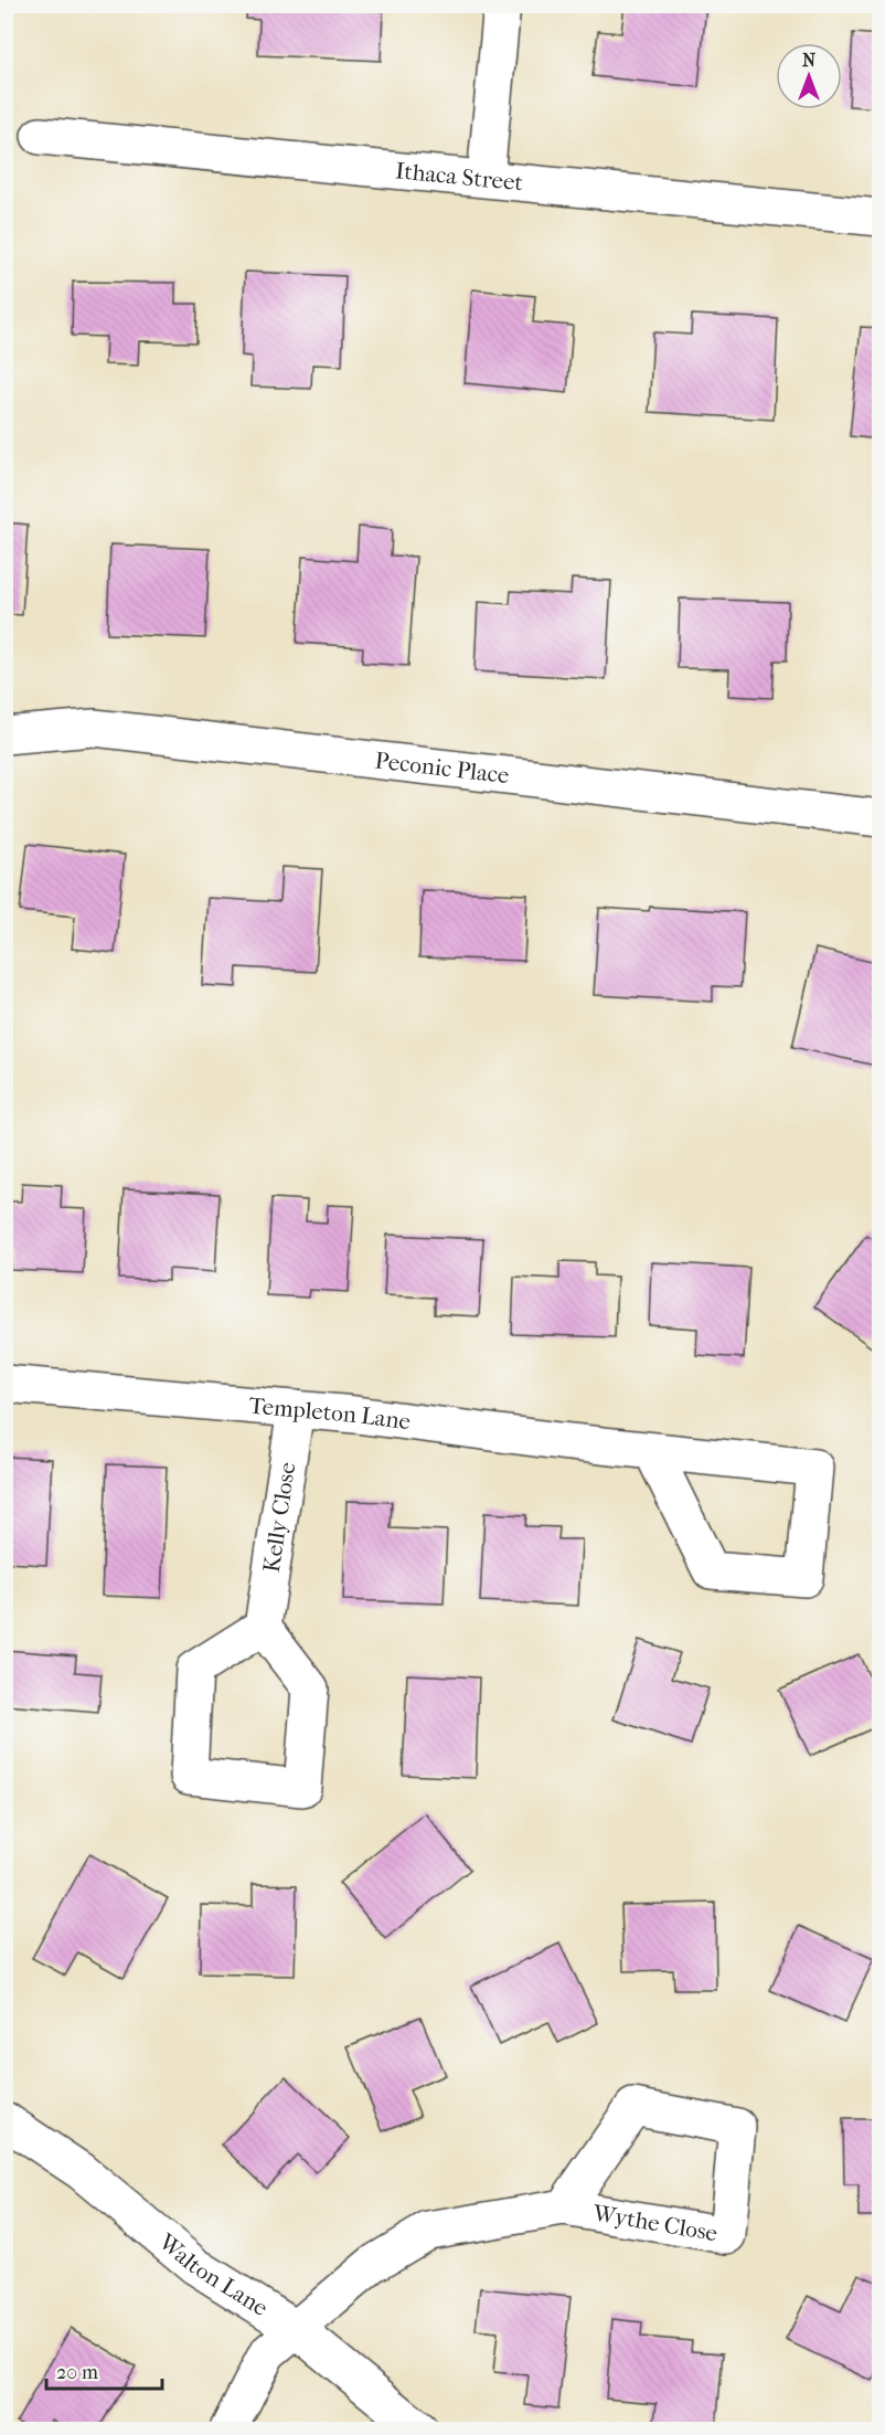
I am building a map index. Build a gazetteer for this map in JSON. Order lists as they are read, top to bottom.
{
  "streets": {
    "street": [
      "Ithaca Street",
      "Peconic Place",
      "Templeton Lane",
      "Kelly Close",
      "Wythe Close",
      "Walton Lane"
    ]
  },
  "crossings": [
    ["Templeton Lane", "Kelly Close"],
    ["Wythe Close", "Walton Lane"]
  ],
  "scale_bar": "20 m",
  "north": "top"
}
